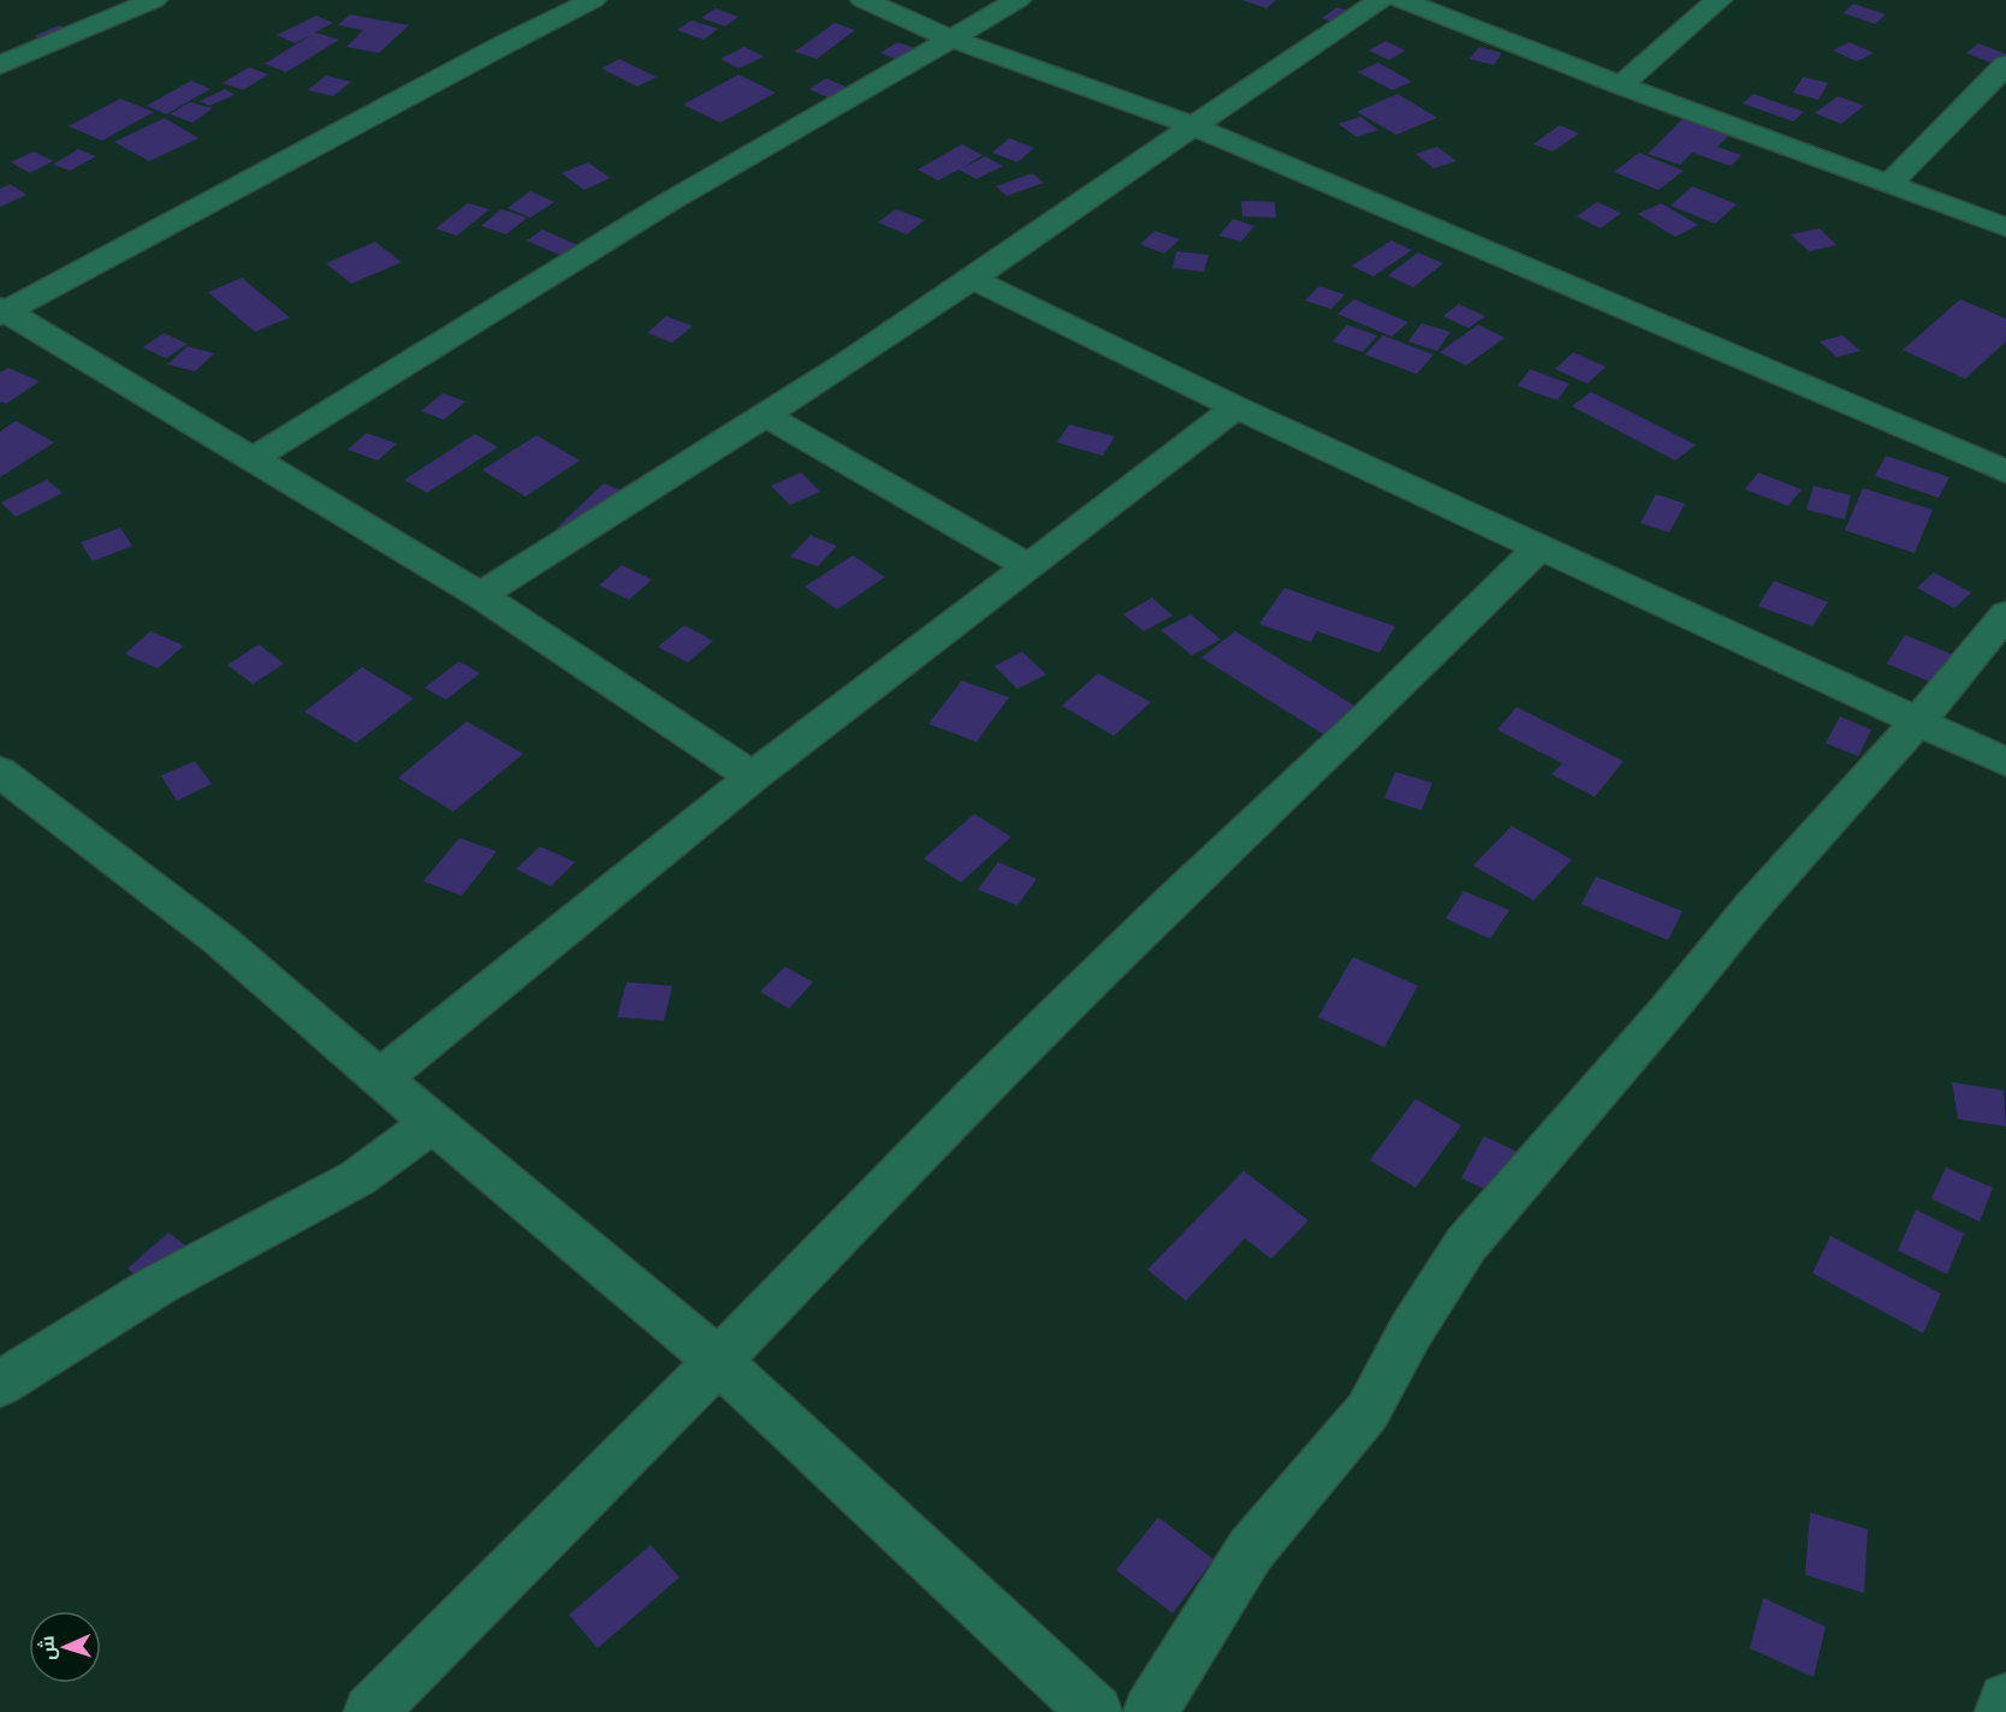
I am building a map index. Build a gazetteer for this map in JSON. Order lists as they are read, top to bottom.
{
  "north": "left"
}
